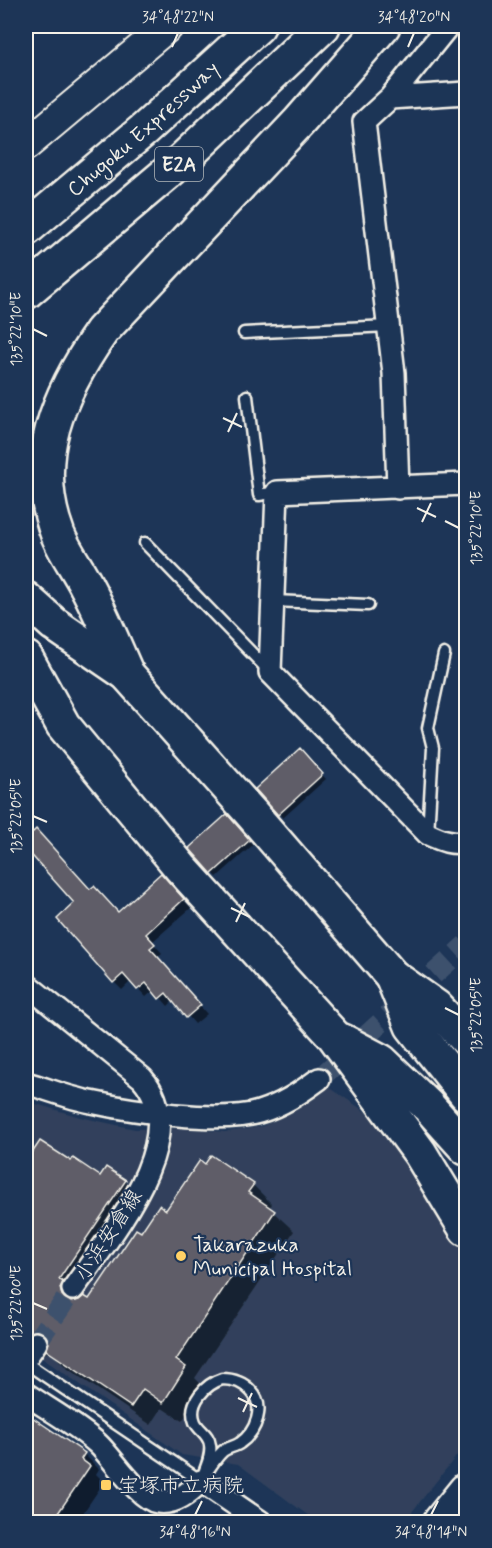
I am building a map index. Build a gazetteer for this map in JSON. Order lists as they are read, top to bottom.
{
  "streets": {
    "highway": ["Chugoku Expressway", "E2A"],
    "street": ["小浜安倉線"]
  },
  "places": {
    "other": ["Takarazuka Municipal Hospital"],
    "transit": ["宝塚市立病院"]
  },
  "coordinates": [
    "34°48'22\"N",
    "34°48'20\"N",
    "135°22'10\"E",
    "135°22'05\"E",
    "135°22'00\"E",
    "34°48'16\"N",
    "34°48'14\"N"
  ]
}
